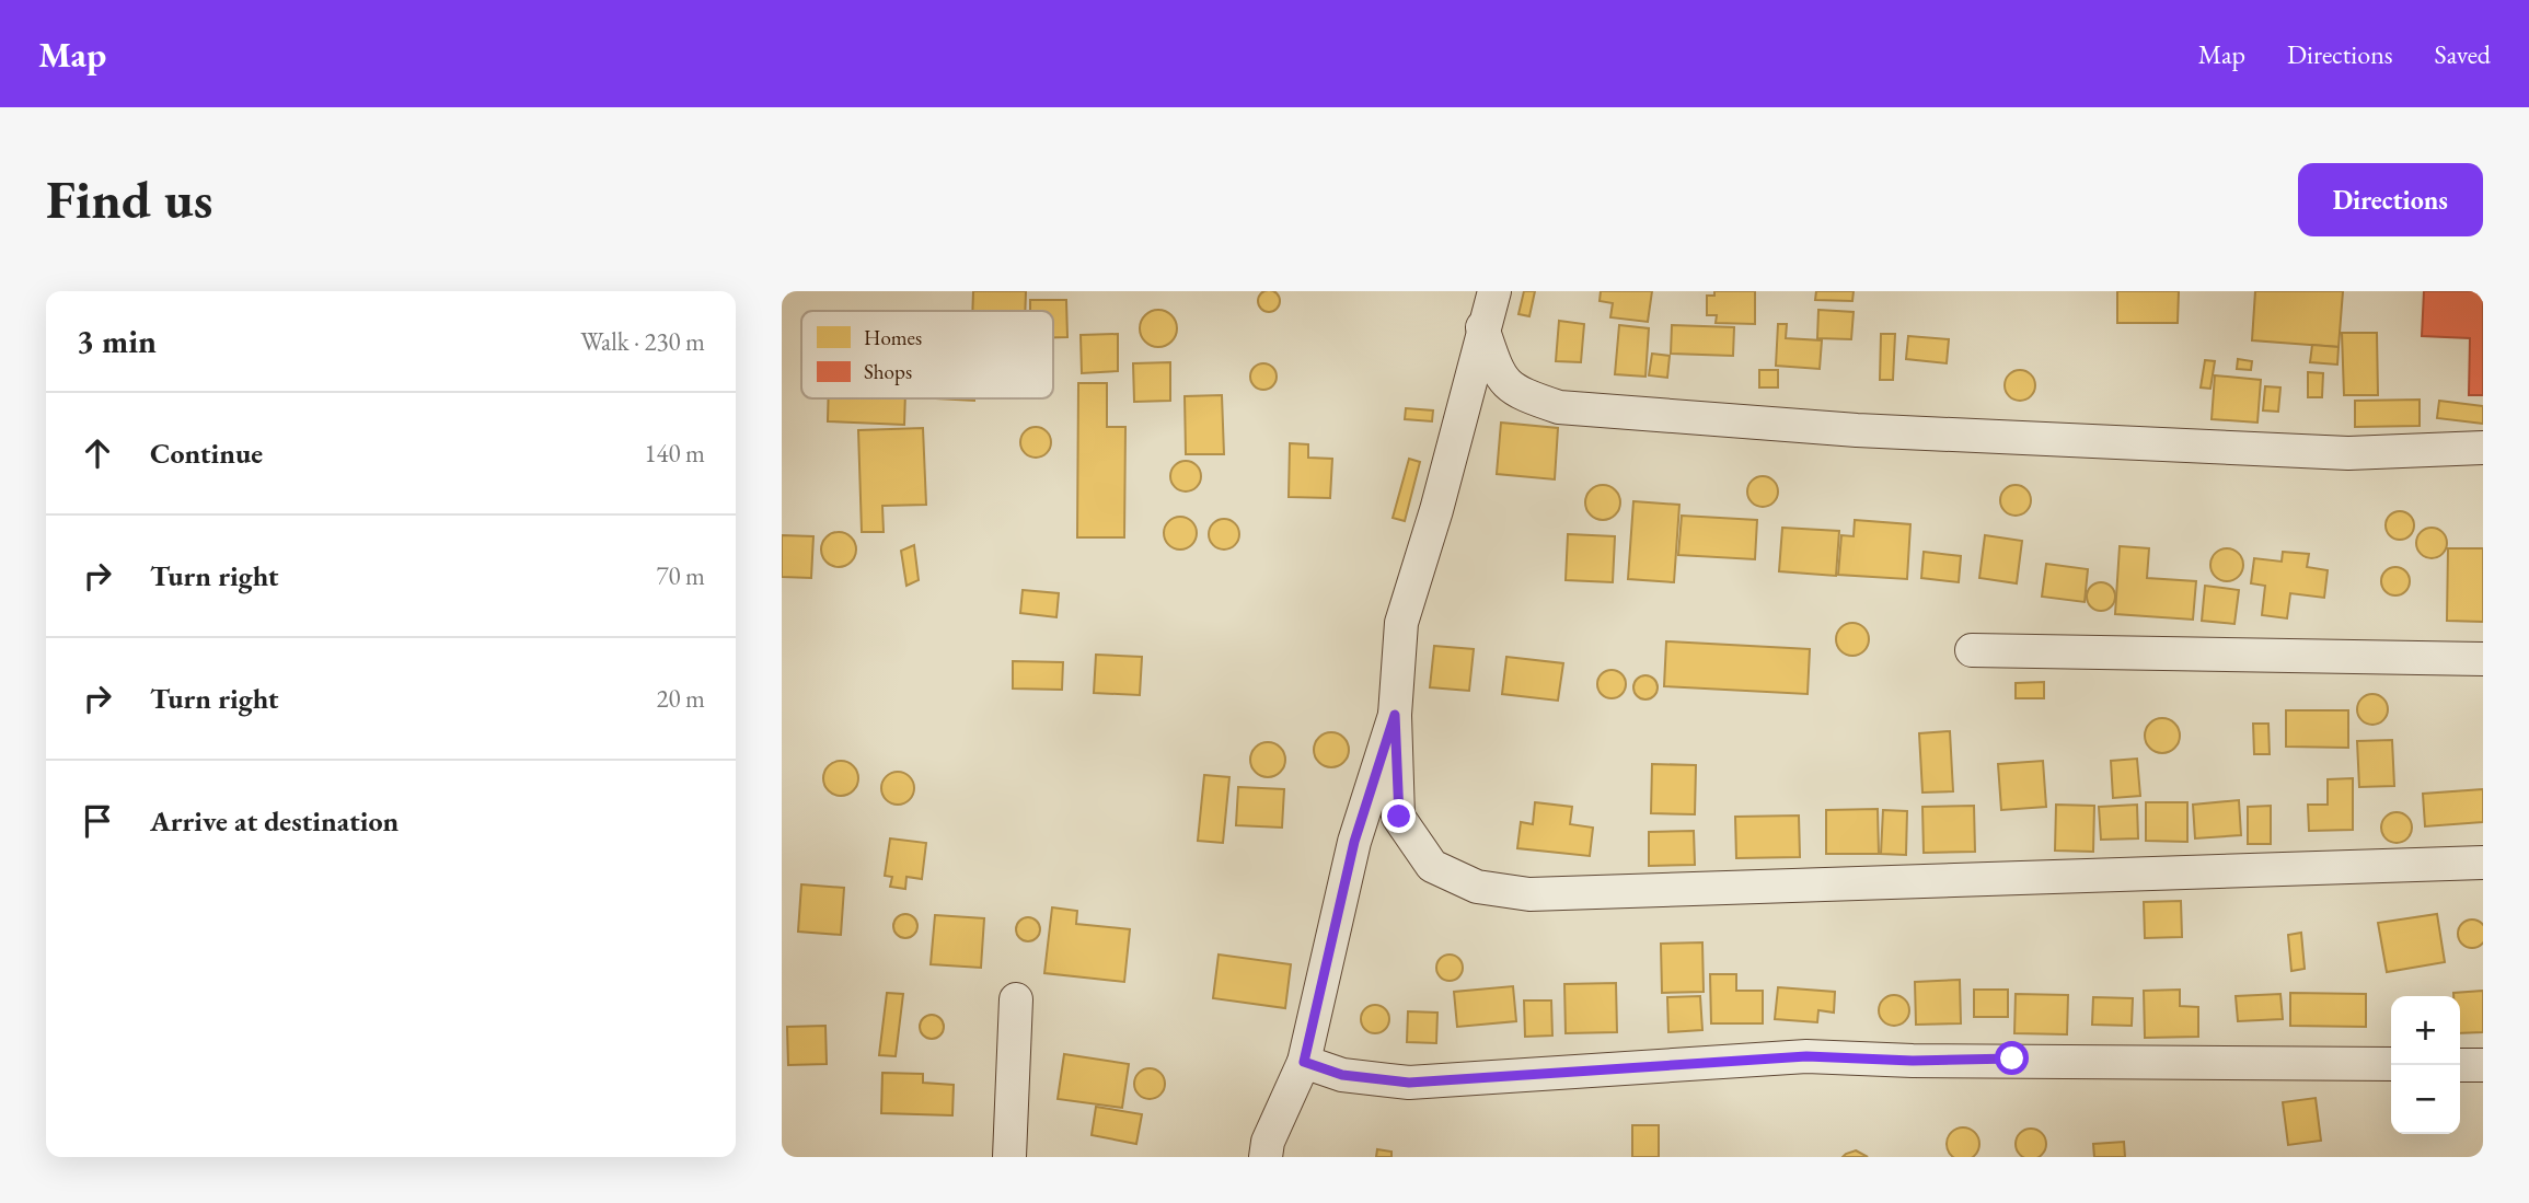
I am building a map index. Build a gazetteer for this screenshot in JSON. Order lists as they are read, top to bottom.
{
  "legend": ["Homes", "Shops"],
  "page": {
    "header": "Map",
    "nav": ["Map", "Directions", "Saved"],
    "buttons": "Directions",
    "title": "Find us",
    "heading": ["3 min", "Walk · 230 m"],
    "list": [
      ["Continue", "140 m"],
      ["Turn right", "70 m"],
      ["Turn right", "20 m"],
      "Arrive at destination"
    ],
    "map_buttons": ["+", "−"]
  }
}
